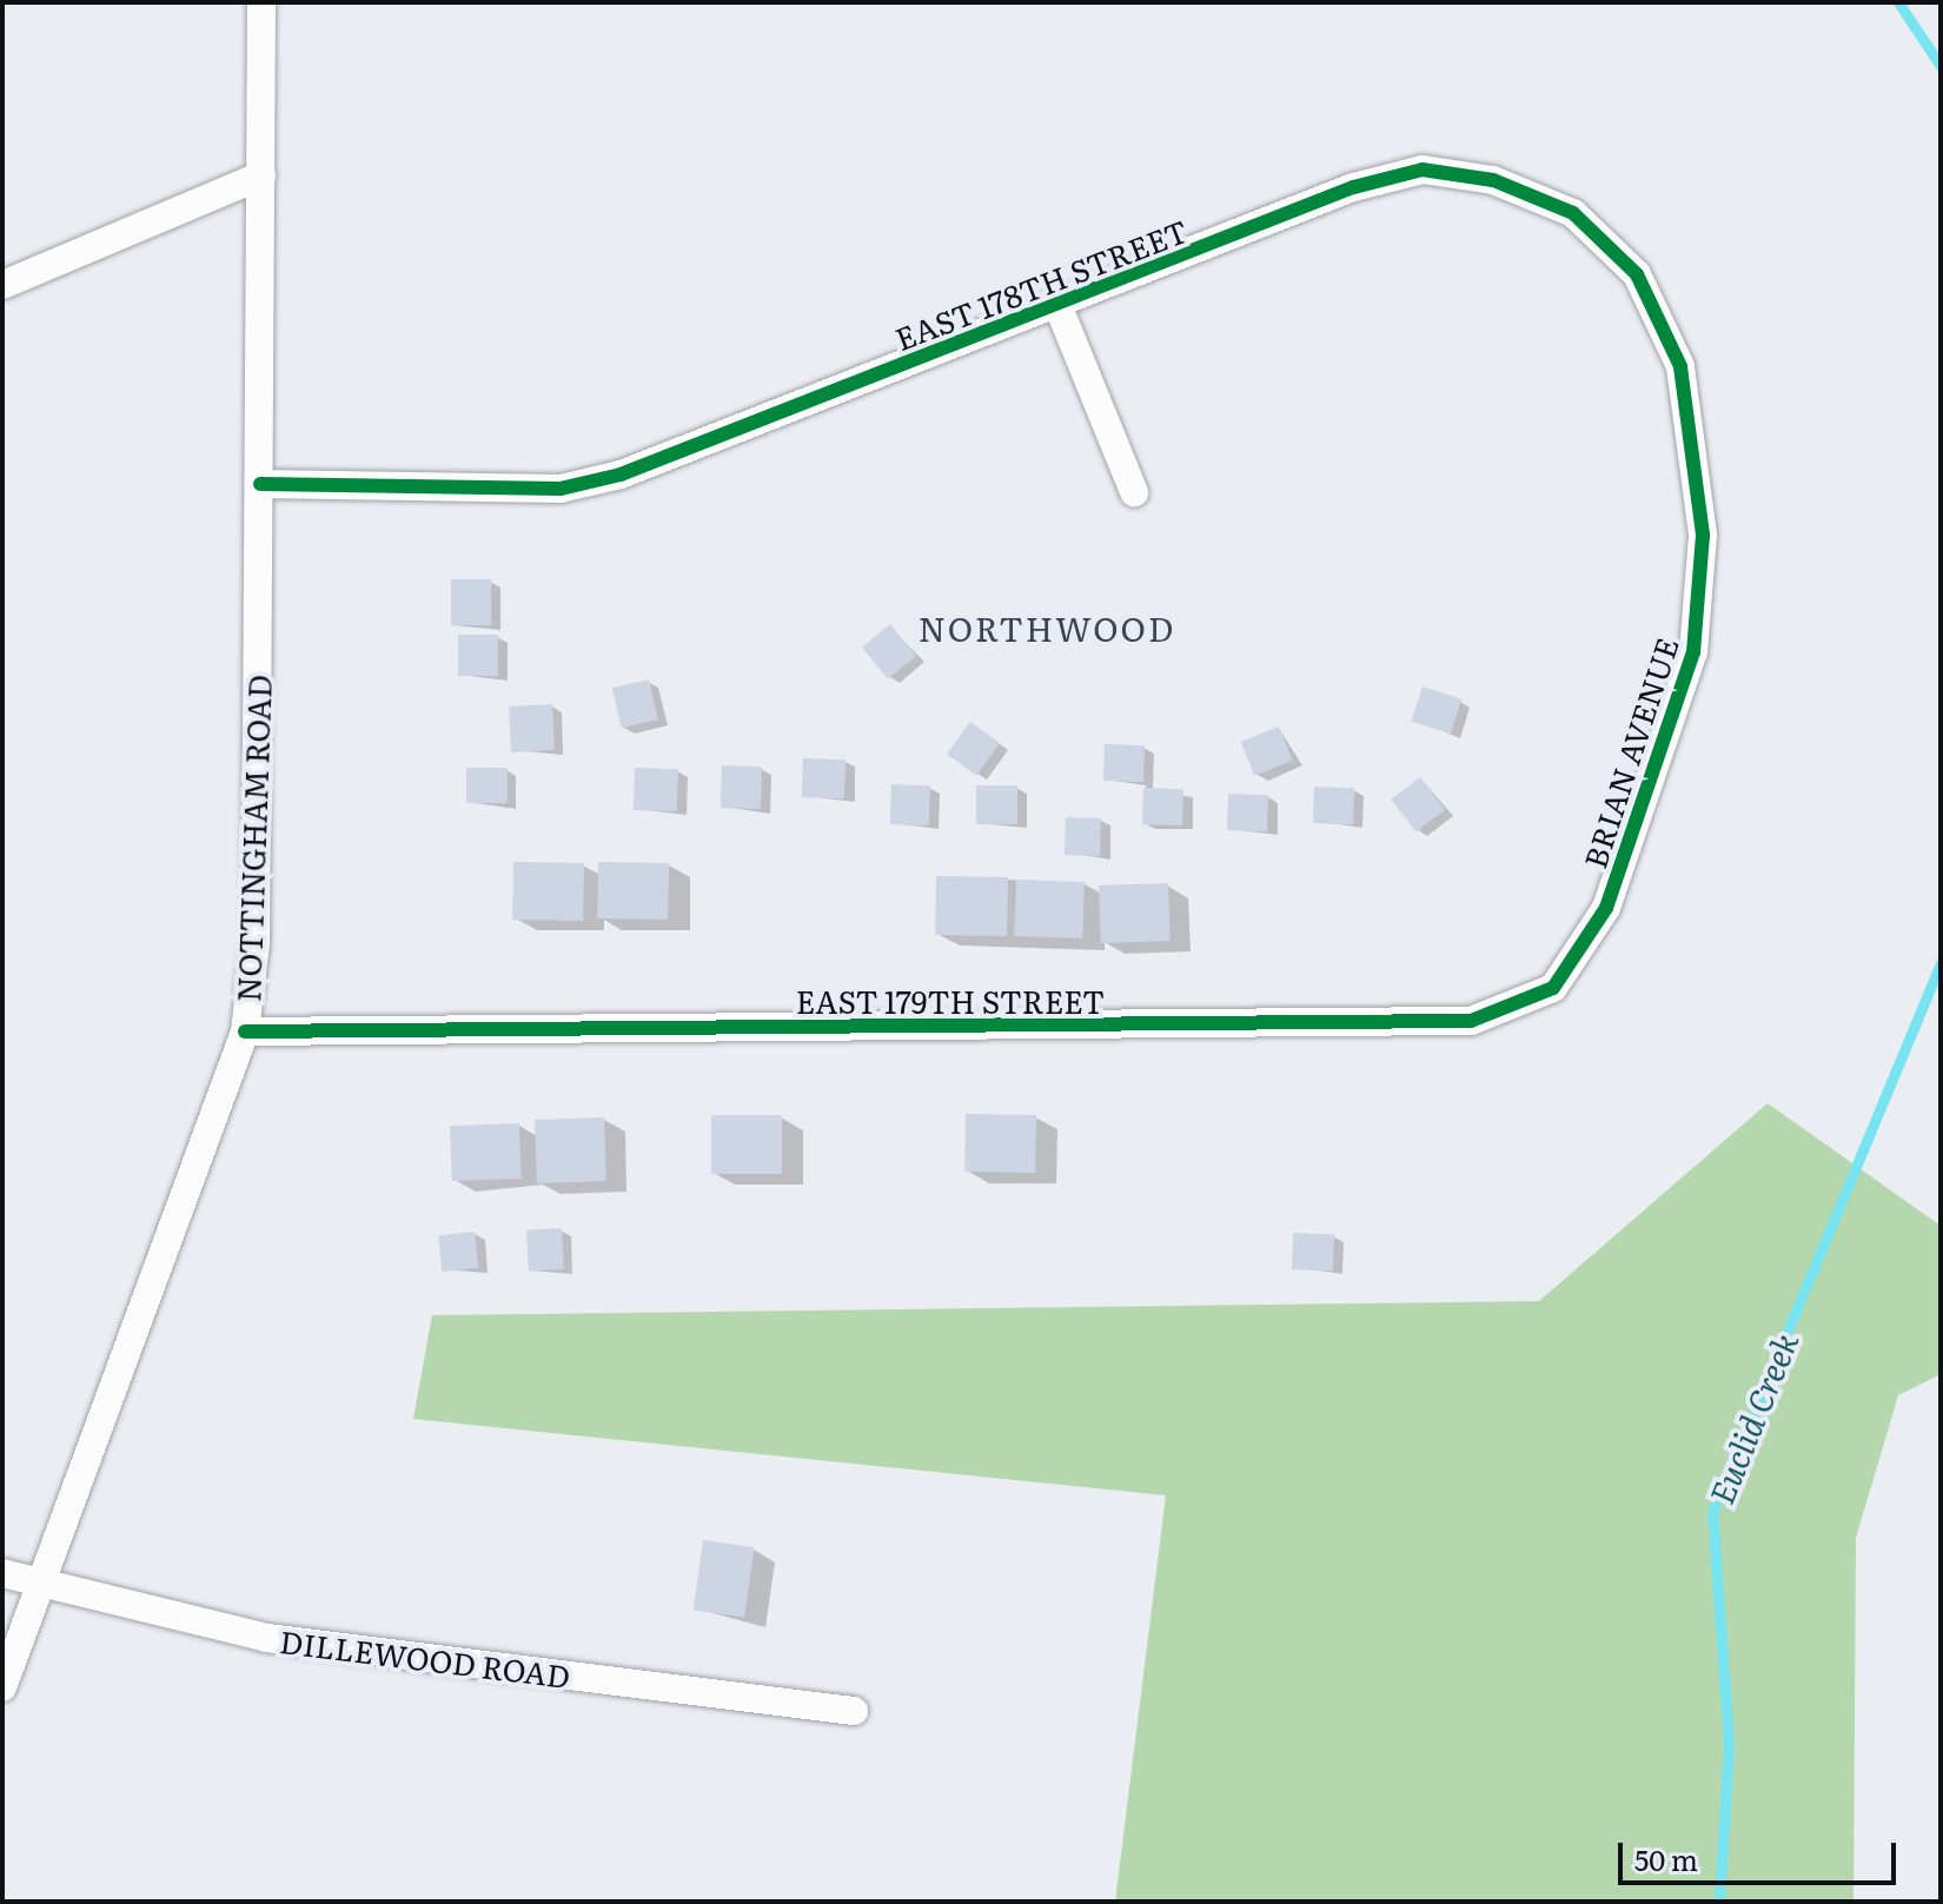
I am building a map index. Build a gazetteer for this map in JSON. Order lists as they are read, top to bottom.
{
  "streets": {
    "street": [
      "EAST 178TH STREET",
      "BRIAN AVENUE",
      "NOTTINGHAM ROAD",
      "EAST 179TH STREET",
      "DILLEWOOD ROAD"
    ]
  },
  "crossings": [
    ["EAST 178TH STREET", "BRIAN AVENUE"],
    ["EAST 178TH STREET", "NOTTINGHAM ROAD"],
    ["BRIAN AVENUE", "EAST 179TH STREET"],
    ["NOTTINGHAM ROAD", "EAST 179TH STREET"],
    ["NOTTINGHAM ROAD", "DILLEWOOD ROAD"]
  ],
  "districts": ["NORTHWOOD"],
  "water": ["Euclid Creek"],
  "scale_bar": "50 m"
}
